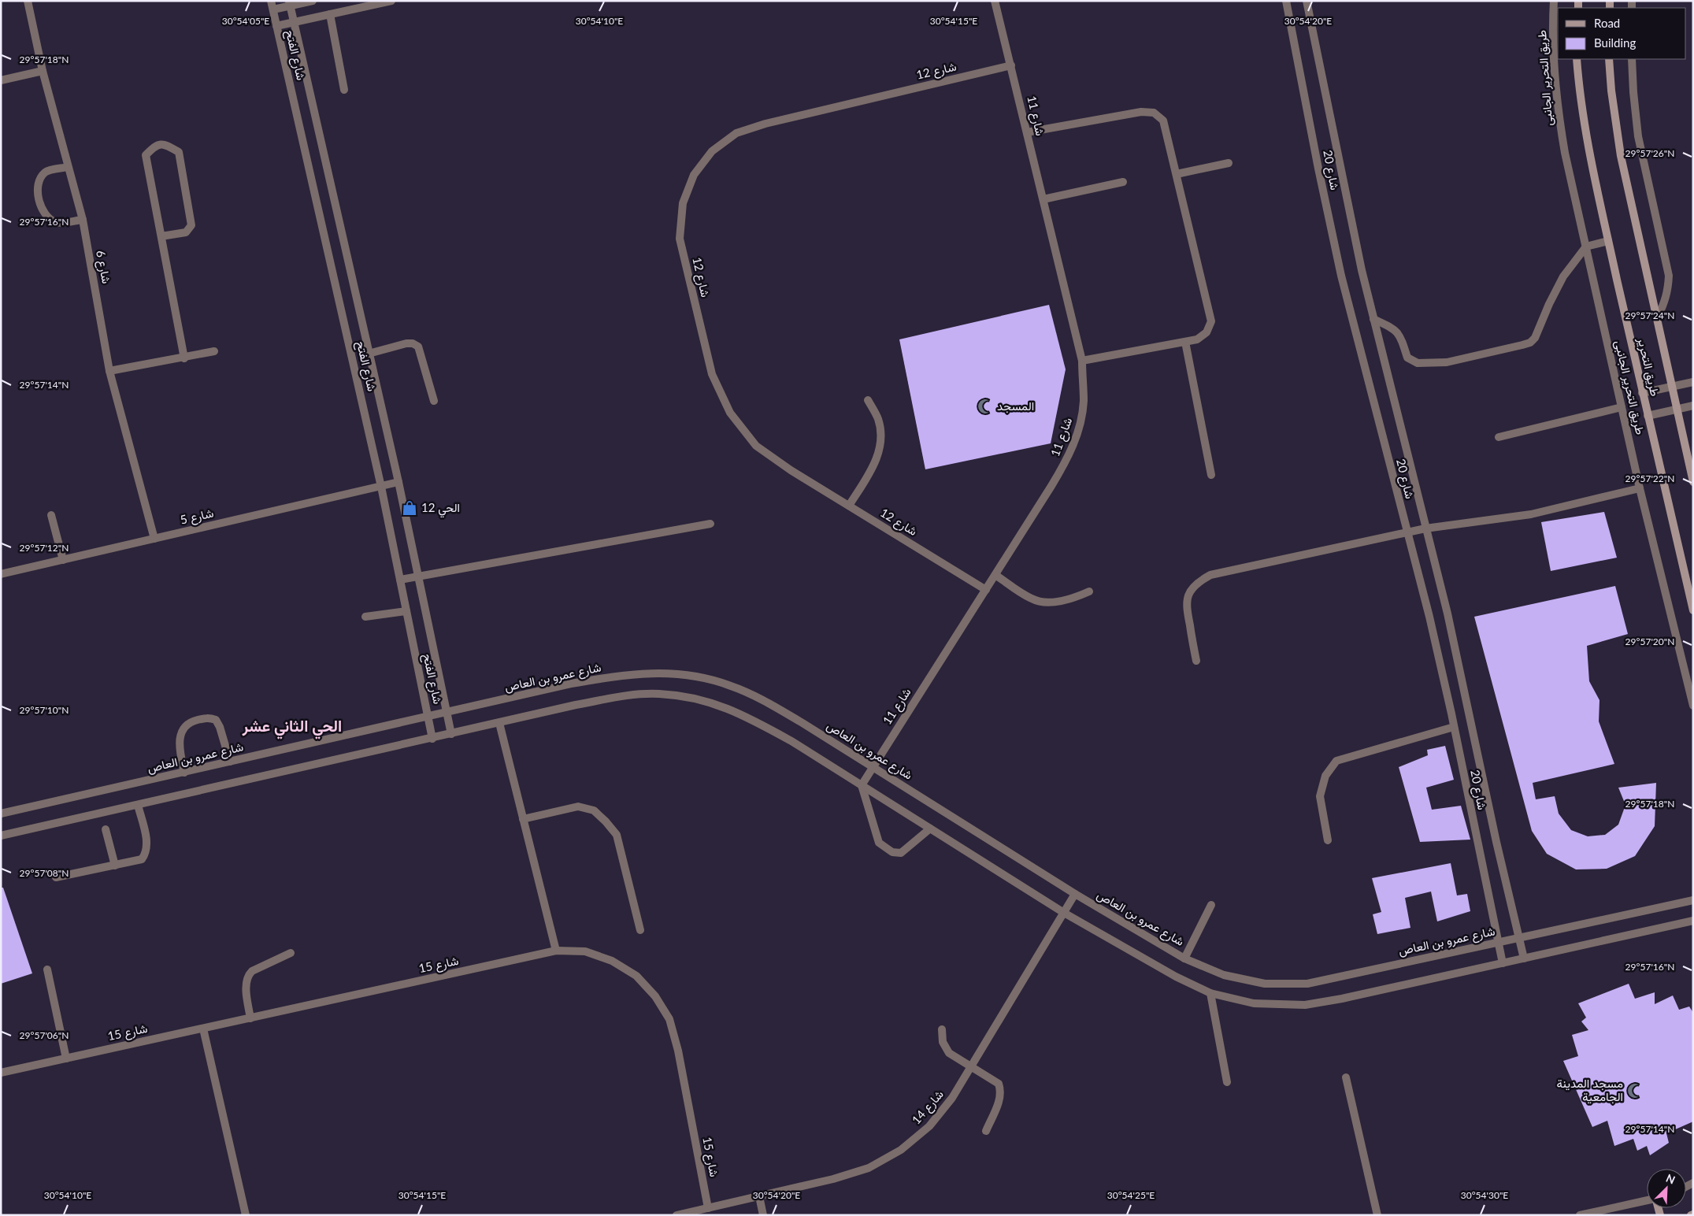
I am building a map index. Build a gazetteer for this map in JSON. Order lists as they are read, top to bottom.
{
  "streets": {
    "street": [
      "شارع الفتح",
      "شارع 12",
      "طريق التحرير الجانبى",
      "شارع 11",
      "شارع 20",
      "شارع 6",
      "طريق التحرير",
      "شارع 5",
      "شارع عمرو بن العاص",
      "شارع 15",
      "شارع 14"
    ]
  },
  "crossings": [
    ["شارع الفتح", "شارع 5"],
    ["شارع الفتح", "شارع عمرو بن العاص"],
    ["شارع 12", "شارع 11"],
    ["شارع 11", "شارع عمرو بن العاص"],
    ["شارع 20", "شارع عمرو بن العاص"],
    ["شارع 6", "شارع 5"],
    ["شارع عمرو بن العاص", "شارع 14"],
    ["شارع 15", "شارع 14"]
  ],
  "districts": ["الحي الثاني عشر"],
  "places": {
    "mosque": ["المسجد", "مسجد المدينة الجامعية"],
    "shop": ["الحي 12"]
  },
  "legend": ["Road", "Building"],
  "north": "top right",
  "coordinates": [
    "30°54'10\"E",
    "30°54'15\"E",
    "30°54'20\"E",
    "30°54'05\"E",
    "29°57'18\"N",
    "29°57'26\"N",
    "29°57'16\"N",
    "29°57'24\"N",
    "29°57'14\"N",
    "29°57'22\"N",
    "29°57'12\"N",
    "29°57'20\"N",
    "29°57'10\"N",
    "29°57'08\"N",
    "29°57'06\"N",
    "30°54'25\"E",
    "30°54'30\"E"
  ]
}
